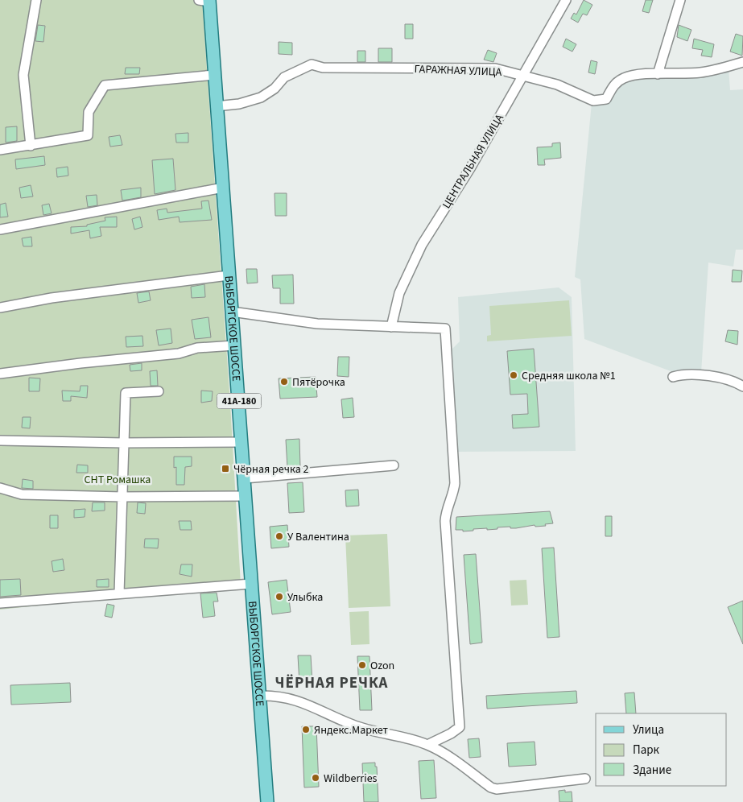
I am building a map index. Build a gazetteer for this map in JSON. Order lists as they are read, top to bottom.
{
  "streets": {
    "main road": ["ВЫБОРГСКОЕ ШОССЕ", "41А-180"],
    "street": ["ГАРАЖНАЯ УЛИЦА", "ЦЕНТРАЛЬНАЯ УЛИЦА"]
  },
  "crossings": [
    ["ГАРАЖНАЯ УЛИЦА", "ЦЕНТРАЛЬНАЯ УЛИЦА"],
    ["ГАРАЖНАЯ УЛИЦА", "ВЫБОРГСКОЕ ШОССЕ"]
  ],
  "districts": ["ЧЁРНАЯ РЕЧКА"],
  "parks": ["СНТ Ромашка"],
  "places": {
    "other": [
      "Средняя школа №1",
      "Пятёрочка",
      "У Валентина",
      "Улыбка",
      "Ozon",
      "Яндекс.Маркет",
      "Wildberries"
    ],
    "transit": ["Чёрная речка 2"]
  },
  "legend": ["Улица", "Парк", "Здание"]
}
